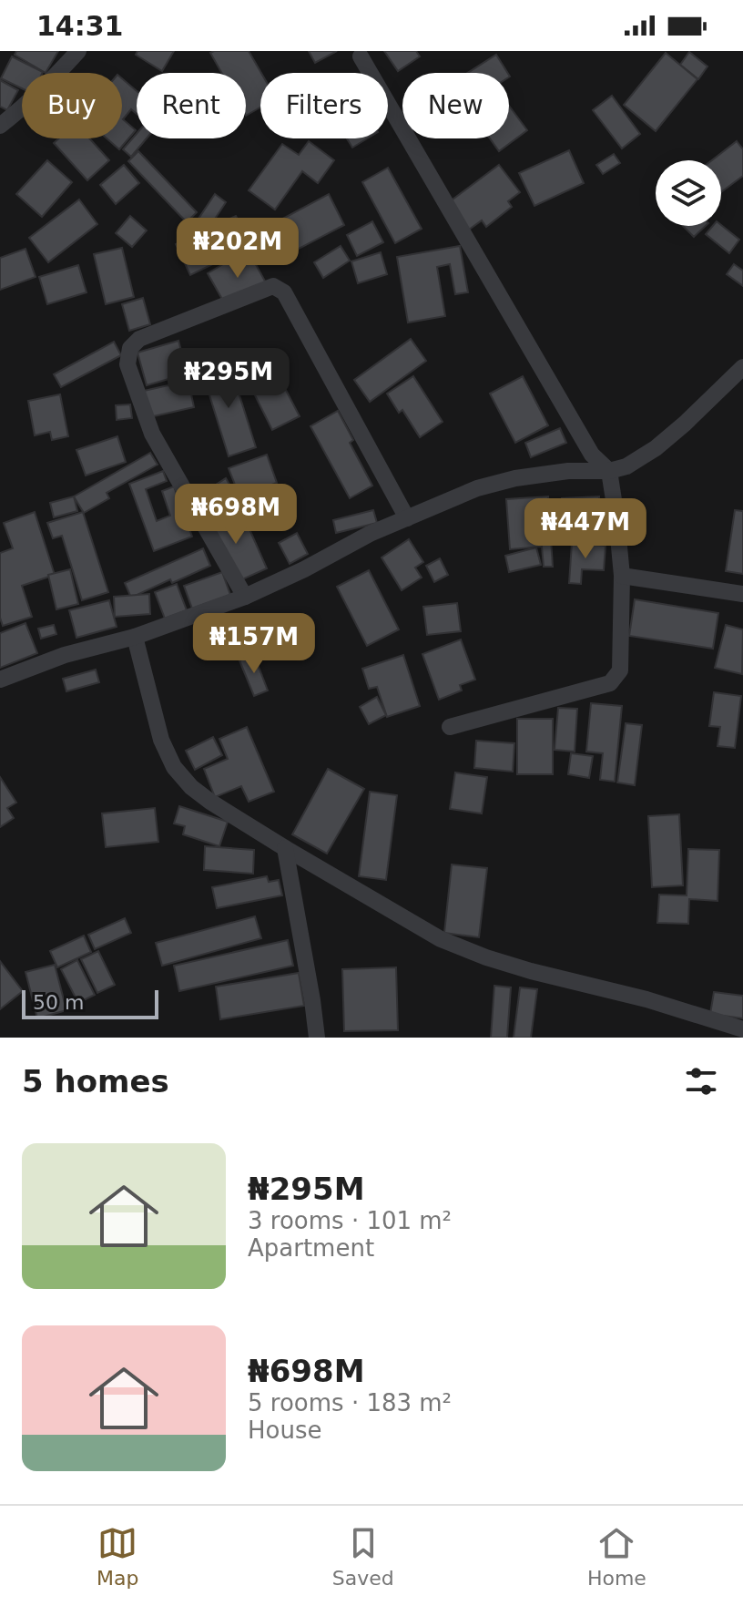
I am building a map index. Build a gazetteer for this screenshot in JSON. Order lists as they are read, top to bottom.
{
  "scale_bar": "50 m",
  "page": {
    "status": "14:31",
    "chip": [
      "Buy",
      "Rent",
      "Filters",
      "New"
    ],
    "price": [
      "₦202M",
      "₦295M",
      "₦698M",
      "₦447M",
      "₦157M"
    ],
    "scale": "50 m",
    "heading": "5 homes",
    "list": [
      {
        "name": "₦295M",
        "note": "3 rooms · 101 m² · Apartment"
      },
      {
        "name": "₦698M",
        "note": "5 rooms · 183 m² · House"
      }
    ],
    "tabs": ["Map", "Saved", "Home"]
  }
}
